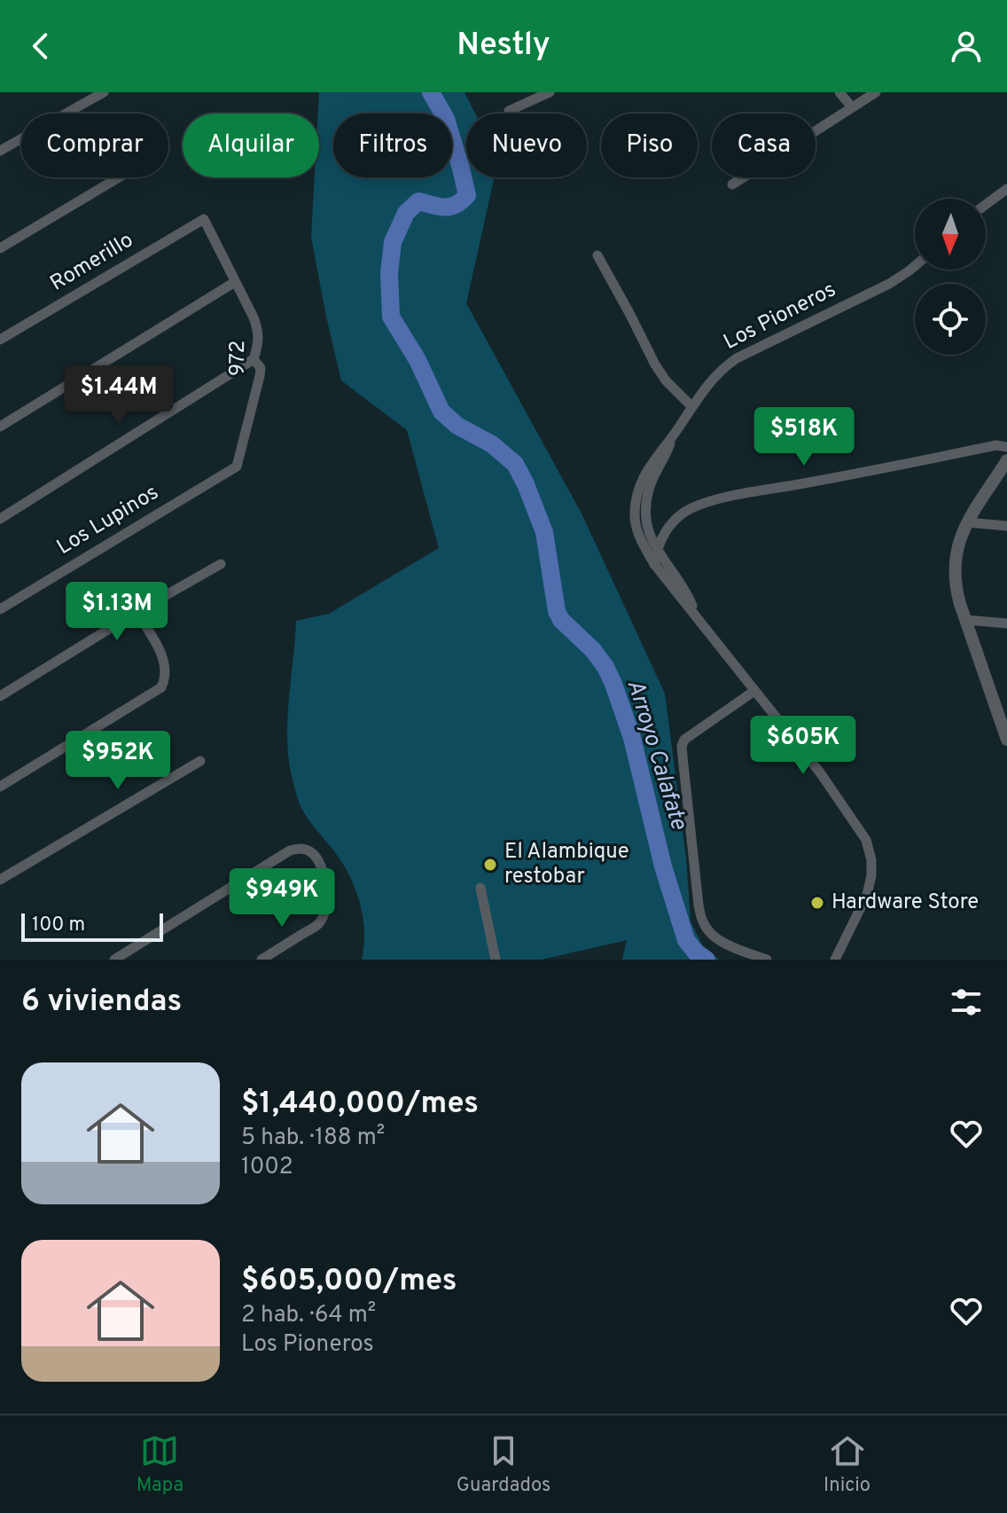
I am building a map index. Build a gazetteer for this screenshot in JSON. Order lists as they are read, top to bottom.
{
  "streets": {
    "street": [
      "Romerillo",
      "Los Pioneros",
      "972",
      "Los Lupinos"
    ]
  },
  "crossings": [
    ["Romerillo", "972"],
    ["972", "Los Lupinos"]
  ],
  "water": ["Arroyo Calafate"],
  "places": ["El Alambique restobar", "Hardware Store"],
  "scale_bar": "100 m",
  "north": "bottom",
  "page": {
    "header": "Nestly",
    "chip": [
      "Comprar",
      "Alquilar",
      "Filtros",
      "Nuevo",
      "Piso",
      "Casa"
    ],
    "price": [
      "$1.44M",
      "$518K",
      "$1.13M",
      "$605K",
      "$952K",
      "$949K"
    ],
    "scale": "100 m",
    "heading": "6 viviendas",
    "list": [
      {
        "name": "$1,440,000/mes",
        "note": "5 hab. · 188 m² · 1002"
      },
      {
        "name": "$605,000/mes",
        "note": "2 hab. · 64 m² · Los Pioneros"
      }
    ],
    "tabs": ["Mapa", "Guardados", "Inicio"]
  }
}
